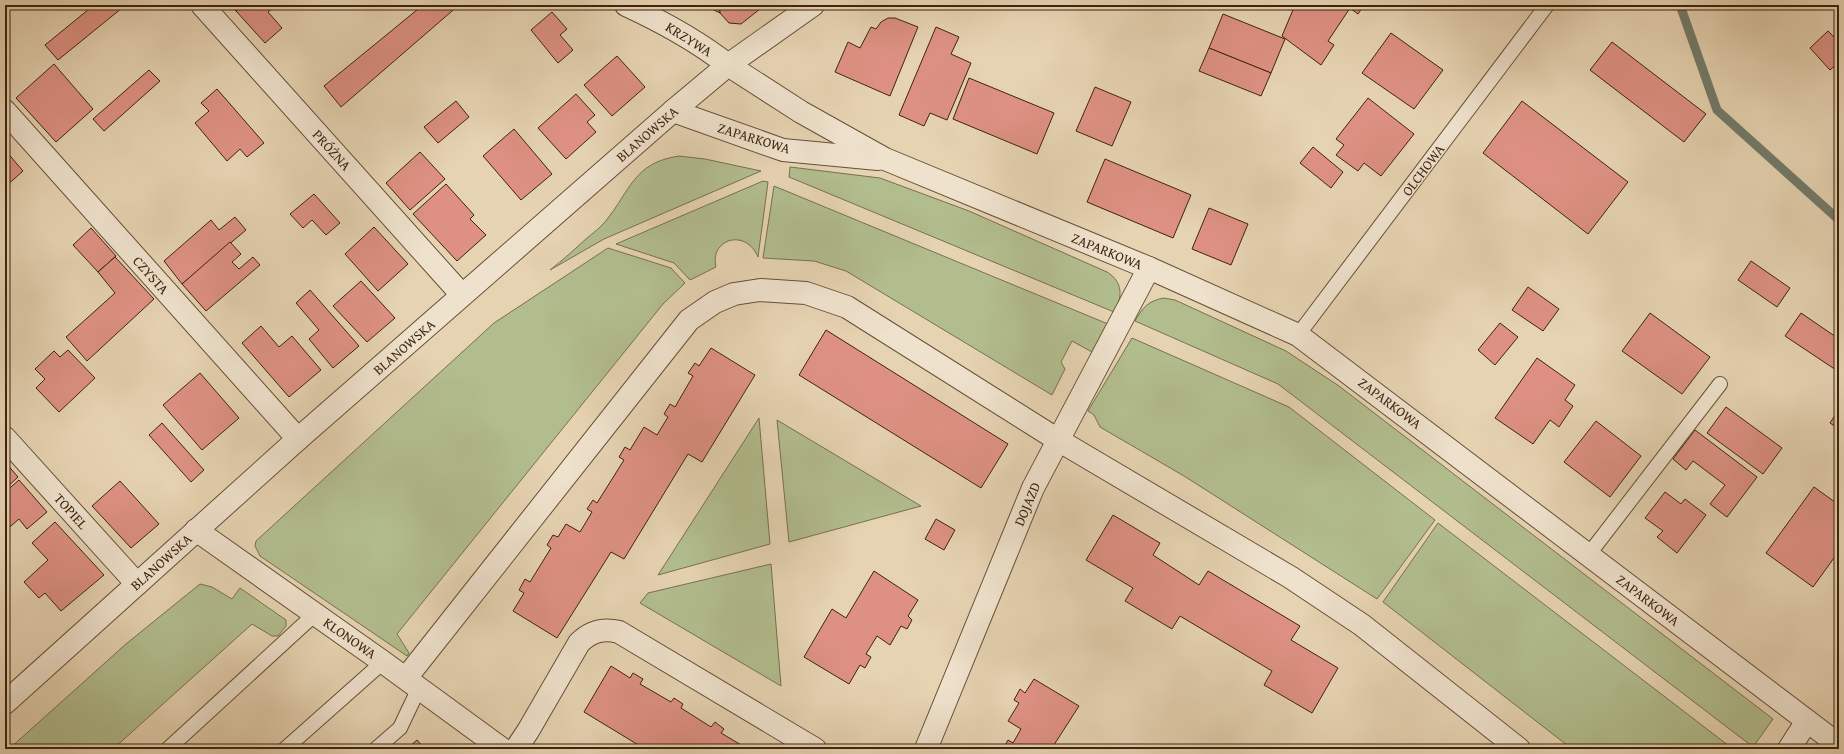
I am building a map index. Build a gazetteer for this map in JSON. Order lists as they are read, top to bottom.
{
  "streets": {
    "street": [
      "KRZYWA",
      "BLANOWSKA",
      "ZAPARKOWA",
      "PRÓŻNA",
      "CZYSTA",
      "DOJAZD",
      "TOPIEL",
      "KLONOWA"
    ],
    "lane": ["OLCHOWA"]
  },
  "crossings": [
    ["KRZYWA", "BLANOWSKA"],
    ["KRZYWA", "ZAPARKOWA"],
    ["BLANOWSKA", "ZAPARKOWA"],
    ["BLANOWSKA", "PRÓŻNA"],
    ["BLANOWSKA", "CZYSTA"],
    ["BLANOWSKA", "TOPIEL"],
    ["BLANOWSKA", "KLONOWA"],
    ["ZAPARKOWA", "OLCHOWA"],
    ["ZAPARKOWA", "DOJAZD"]
  ]
}
